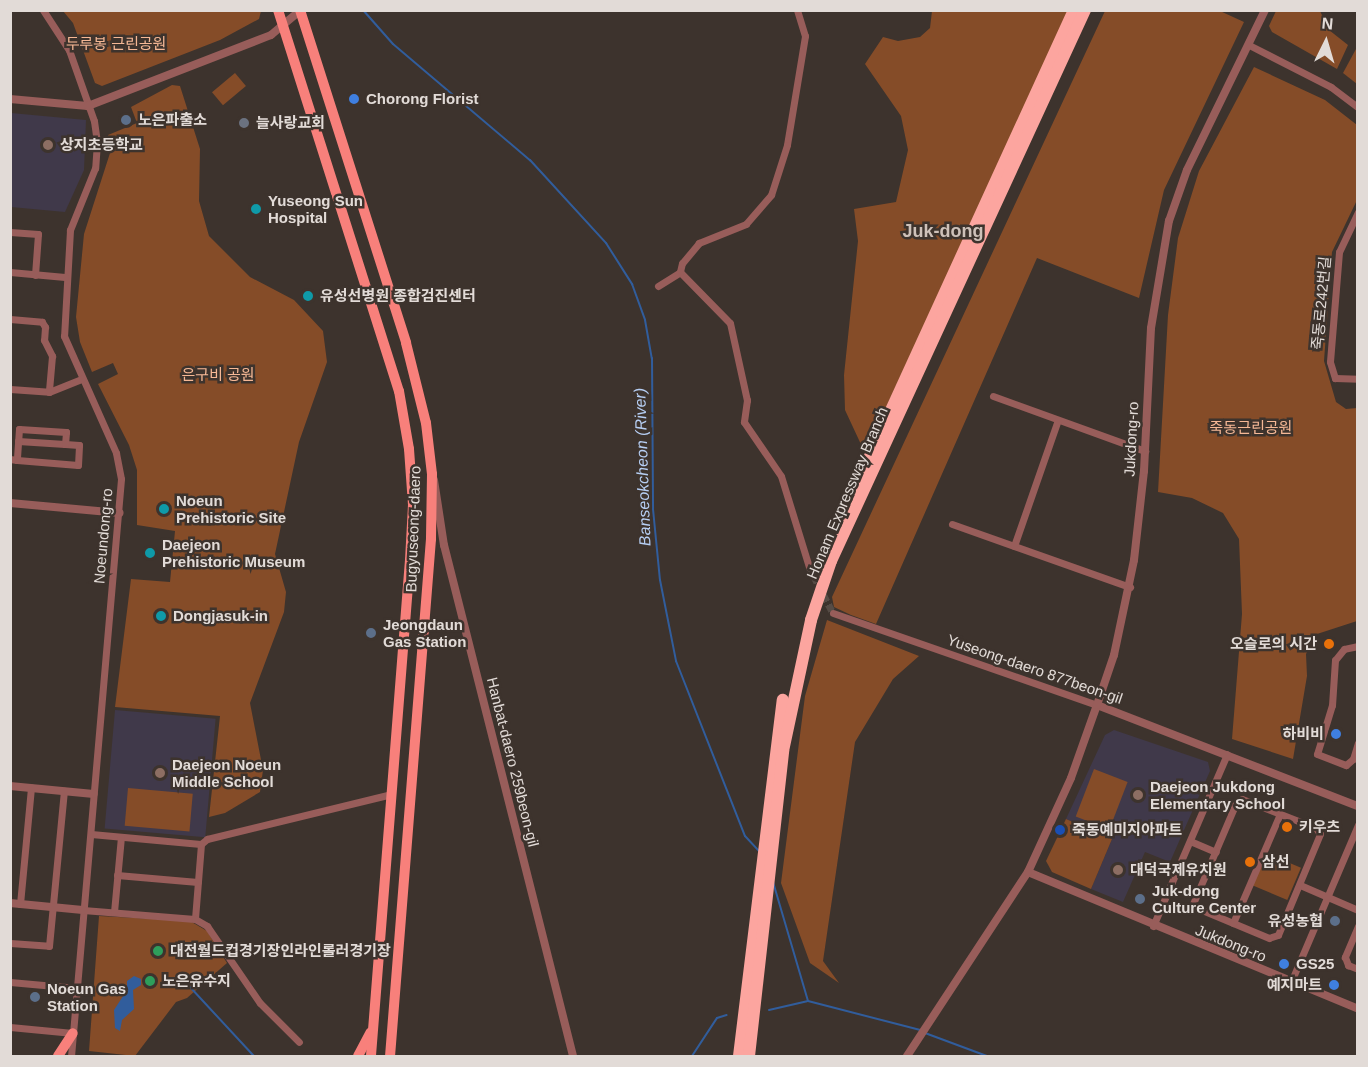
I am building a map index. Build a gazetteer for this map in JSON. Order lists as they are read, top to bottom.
{
  "streets": {
    "highway": ["Honam Expressway Branch"],
    "main road": ["Bugyuseong-daero"],
    "street": [
      "죽동로242번길",
      "Jukdong-ro",
      "Noeundong-ro",
      "Yuseong-daero 877beon-gil",
      "Hanbat-daero 259beon-gil"
    ]
  },
  "crossings": [
    ["Jukdong-ro", "Yuseong-daero 877beon-gil"],
    ["Bugyuseong-daero", "Hanbat-daero 259beon-gil"]
  ],
  "districts": ["Juk-dong"],
  "water": ["Banseokcheon (River)"],
  "parks": ["두루봉 근린공원", "은구비 공원", "죽동근린공원"],
  "places": [
    "Chorong Florist",
    "노은파출소",
    "늘사랑교회",
    "상지초등학교",
    "Yuseong Sun Hospital",
    "유성선병원 종합검진센터",
    "Noeun Prehistoric Site",
    "Daejeon Prehistoric Museum",
    "Dongjasuk-in",
    "Jeongdaun Gas Station",
    "오슬로의 시간",
    "하비비",
    "Daejeon Noeun Middle School",
    "Daejeon Jukdong Elementary School",
    "키우츠",
    "죽동예미지아파트",
    "삼선",
    "대덕국제유치원",
    "Juk-dong Culture Center",
    "유성농협",
    "대전월드컵경기장인라인롤러경기장",
    "GS25",
    "노은유수지",
    "예지마트",
    "Noeun Gas Station"
  ],
  "north": "top"
}
